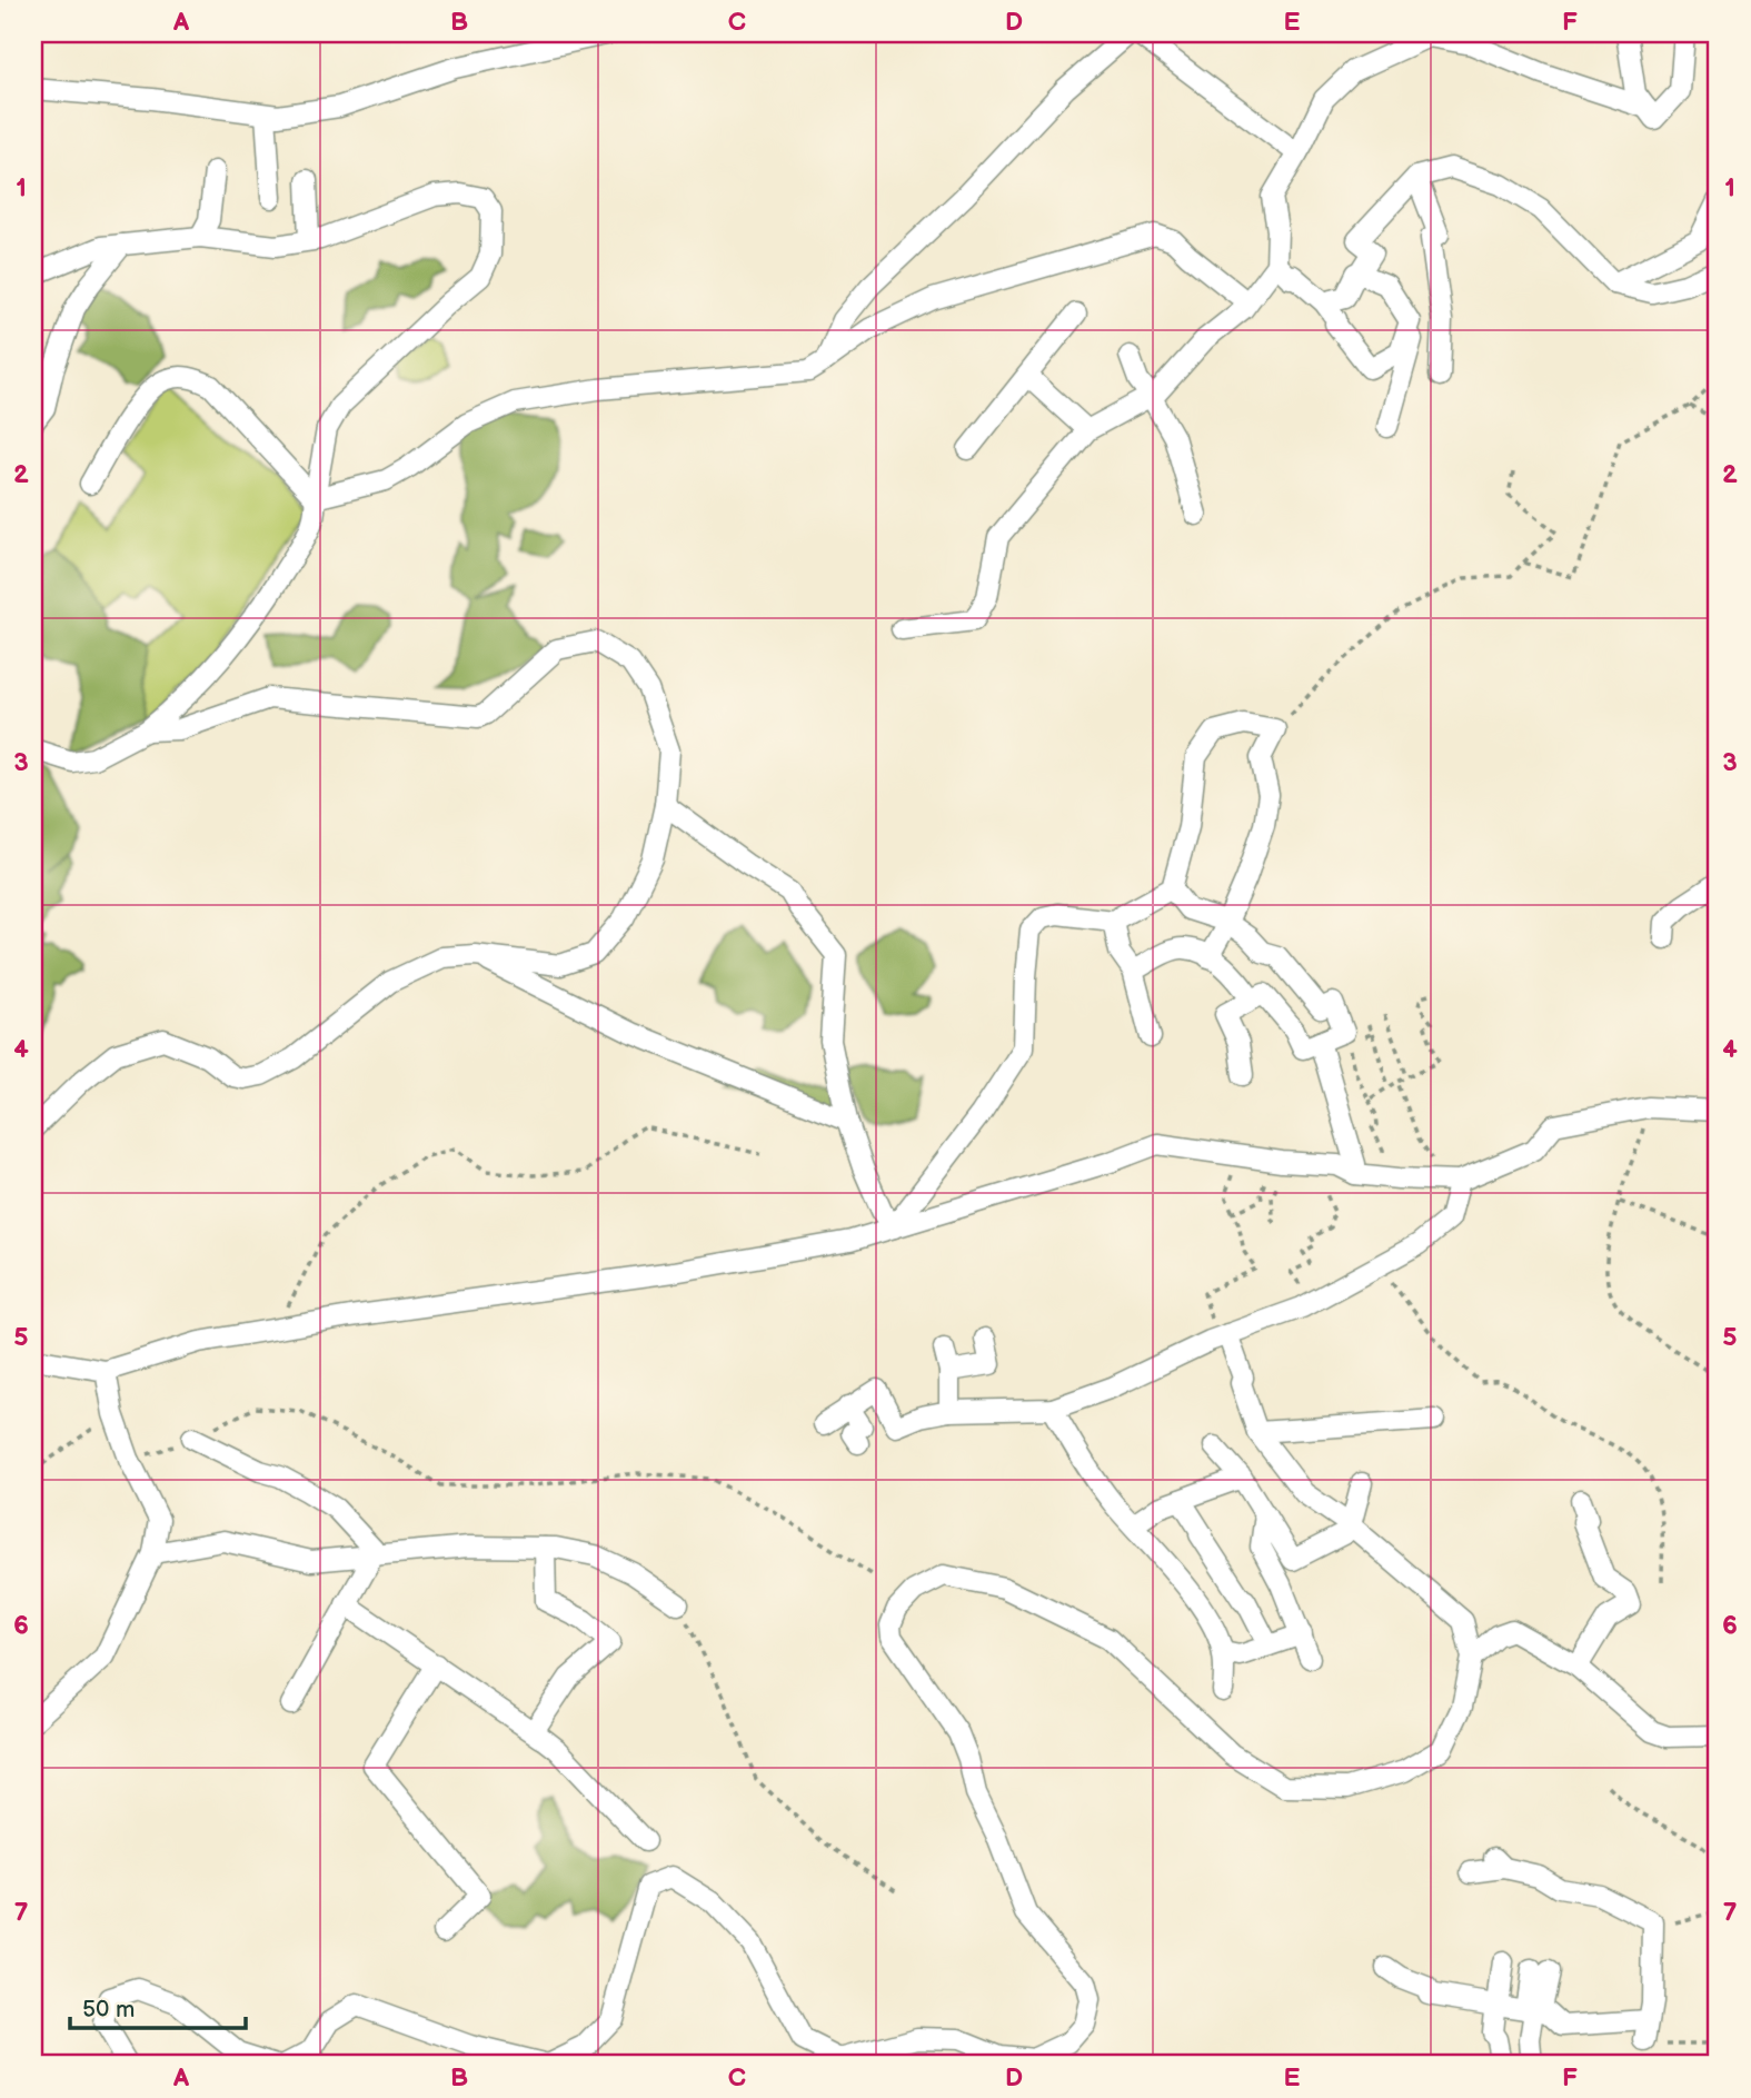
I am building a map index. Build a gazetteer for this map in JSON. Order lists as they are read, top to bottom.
{
  "scale_bar": "50 m",
  "grid": {
    "columns": [
      "A",
      "B",
      "C",
      "D",
      "E",
      "F"
    ],
    "rows": [
      "1",
      "2",
      "3",
      "4",
      "5",
      "6",
      "7"
    ]
  }
}
